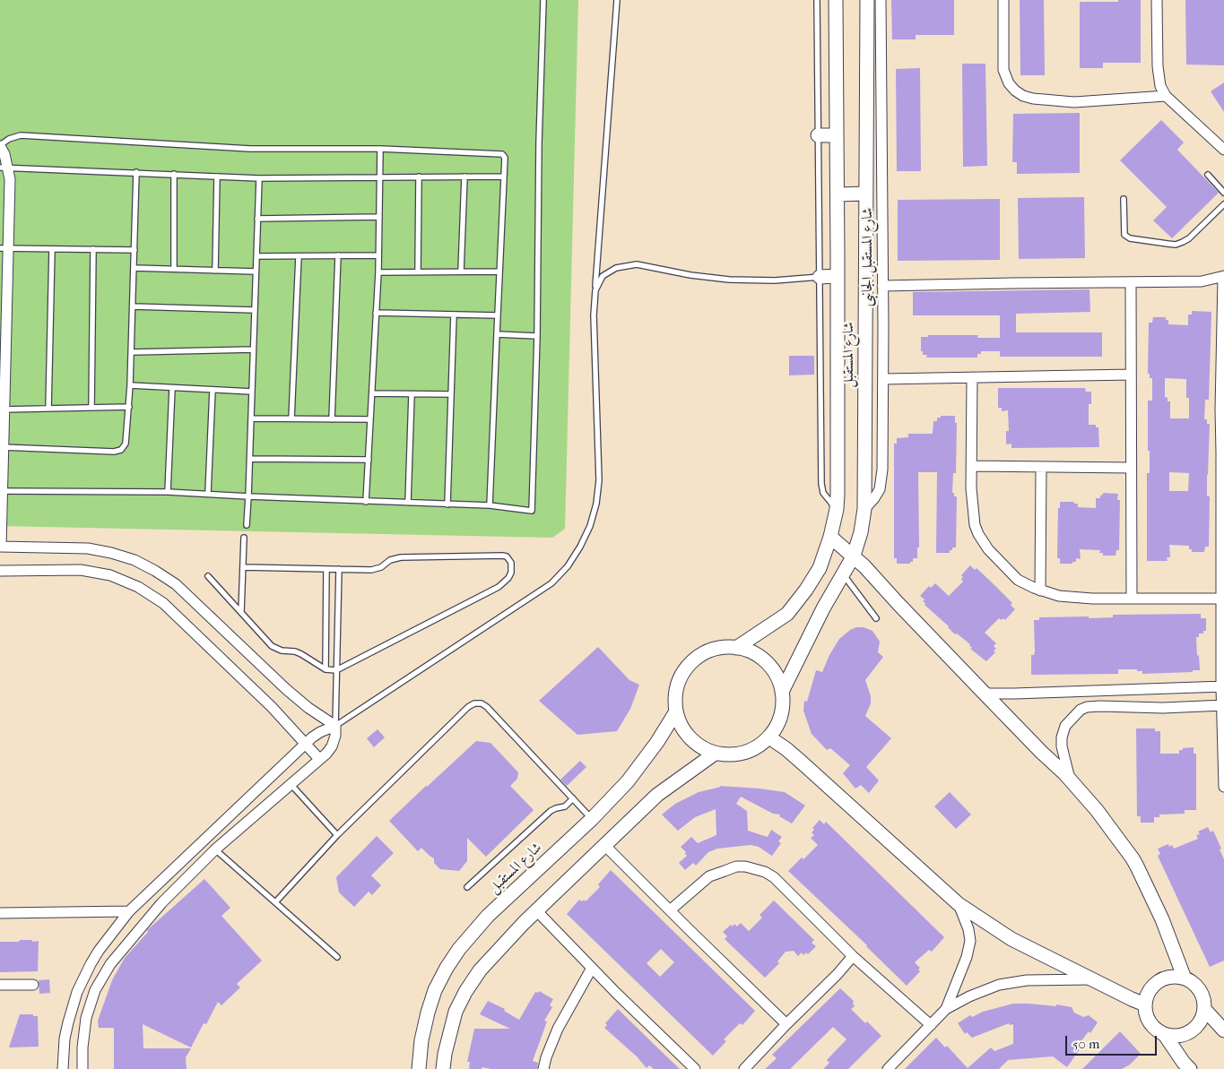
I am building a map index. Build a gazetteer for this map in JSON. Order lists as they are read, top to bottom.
{
  "streets": {
    "street": ["شارع المستقبل الجانبى", "شارع المستقبل"]
  },
  "crossings": [
    ["شارع المستقبل الجانبى", "شارع المستقبل"]
  ],
  "scale_bar": "50 m"
}
